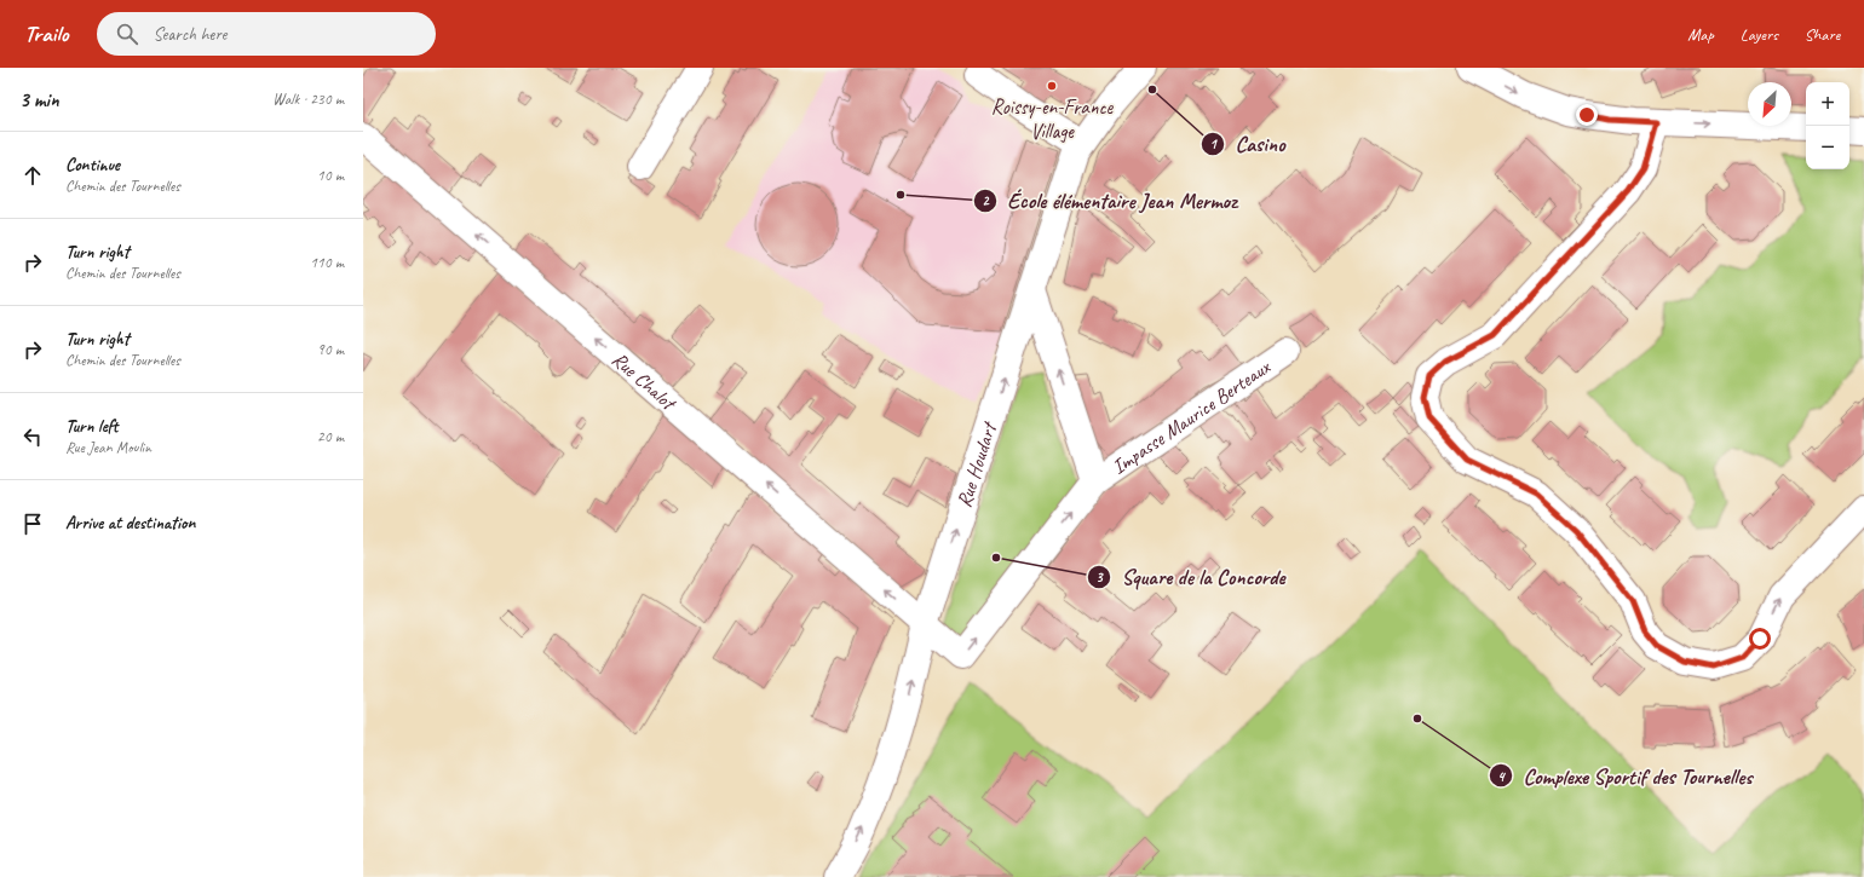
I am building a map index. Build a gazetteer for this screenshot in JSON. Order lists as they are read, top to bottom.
{
  "streets": {
    "street": ["Rue Chalot", "Impasse Maurice Berteaux", "Rue Houdart"]
  },
  "crossings": [
    ["Rue Chalot", "Impasse Maurice Berteaux"],
    ["Rue Chalot", "Rue Houdart"]
  ],
  "one_way": ["Rue Houdart"],
  "places": [
    "Roissy-en-France Village",
    "Casino",
    "École élémentaire Jean Mermoz",
    "Square de la Concorde",
    "Complexe Sportif des Tournelles"
  ],
  "north": "bottom left",
  "page": {
    "header": "Trailo",
    "search": "Search here",
    "nav": ["Map", "Layers", "Share"],
    "heading": ["3 min", "Walk · 230 m"],
    "map_buttons": ["+", "−"],
    "list": [
      ["Continue", "Chemin des Tournelles", "10 m"],
      ["Turn right", "Chemin des Tournelles", "110 m"],
      ["Turn right", "Chemin des Tournelles", "90 m"],
      ["Turn left", "Rue Jean Moulin", "20 m"],
      "Arrive at destination"
    ]
  }
}
